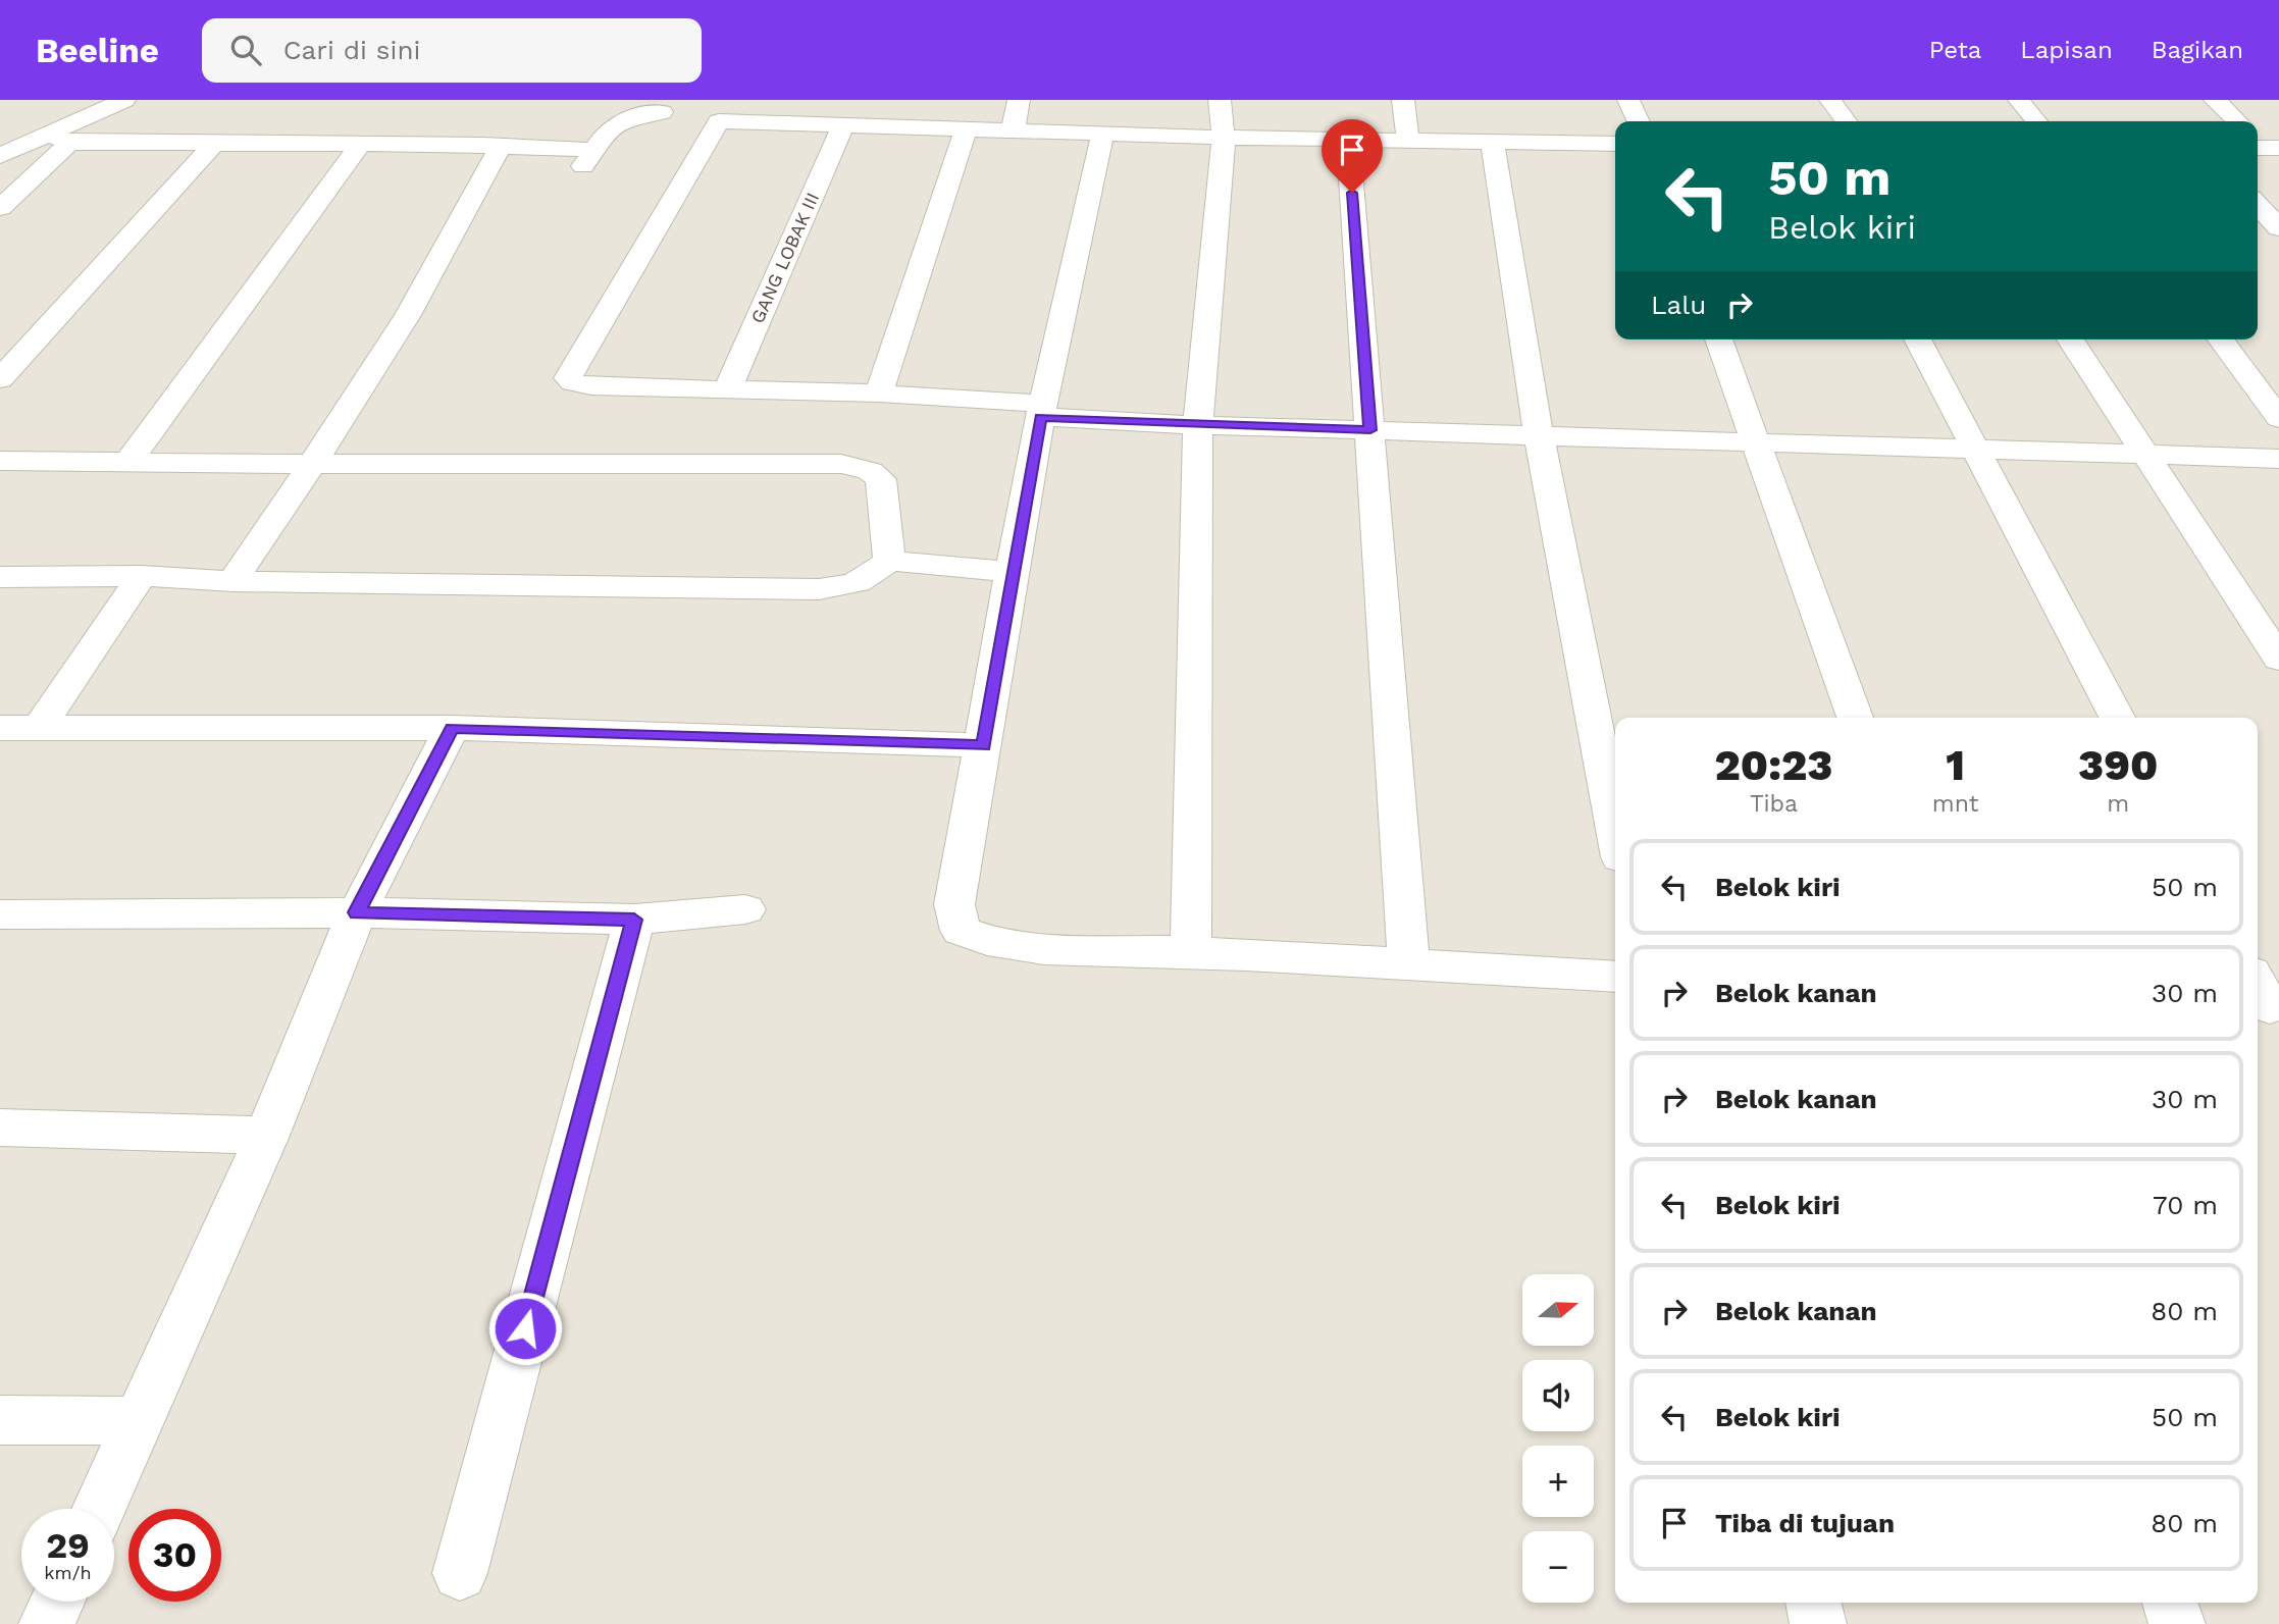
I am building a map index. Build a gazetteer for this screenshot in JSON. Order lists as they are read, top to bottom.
{
  "streets": {
    "street": ["GANG LOBAK III"]
  },
  "north": "right",
  "page": {
    "header": "Beeline",
    "search": "Cari di sini",
    "nav": ["Peta", "Lapisan", "Bagikan"],
    "turn": ["50 m", "Belok kiri"],
    "then": "Lalu",
    "eta": [
      "20:23",
      "Tiba",
      "1",
      "mnt",
      "390",
      "m"
    ],
    "list": [
      {
        "name": "Belok kiri",
        "value": "50 m"
      },
      {
        "name": "Belok kanan",
        "value": "30 m"
      },
      {
        "name": "Belok kanan",
        "value": "30 m"
      },
      {
        "name": "Belok kiri",
        "value": "70 m"
      },
      {
        "name": "Belok kanan",
        "value": "80 m"
      },
      {
        "name": "Belok kiri",
        "value": "50 m"
      },
      {
        "name": "Tiba di tujuan",
        "value": "80 m"
      }
    ],
    "map_buttons": ["+", "−"],
    "speed": "29 km/h",
    "limit": "30"
  }
}
